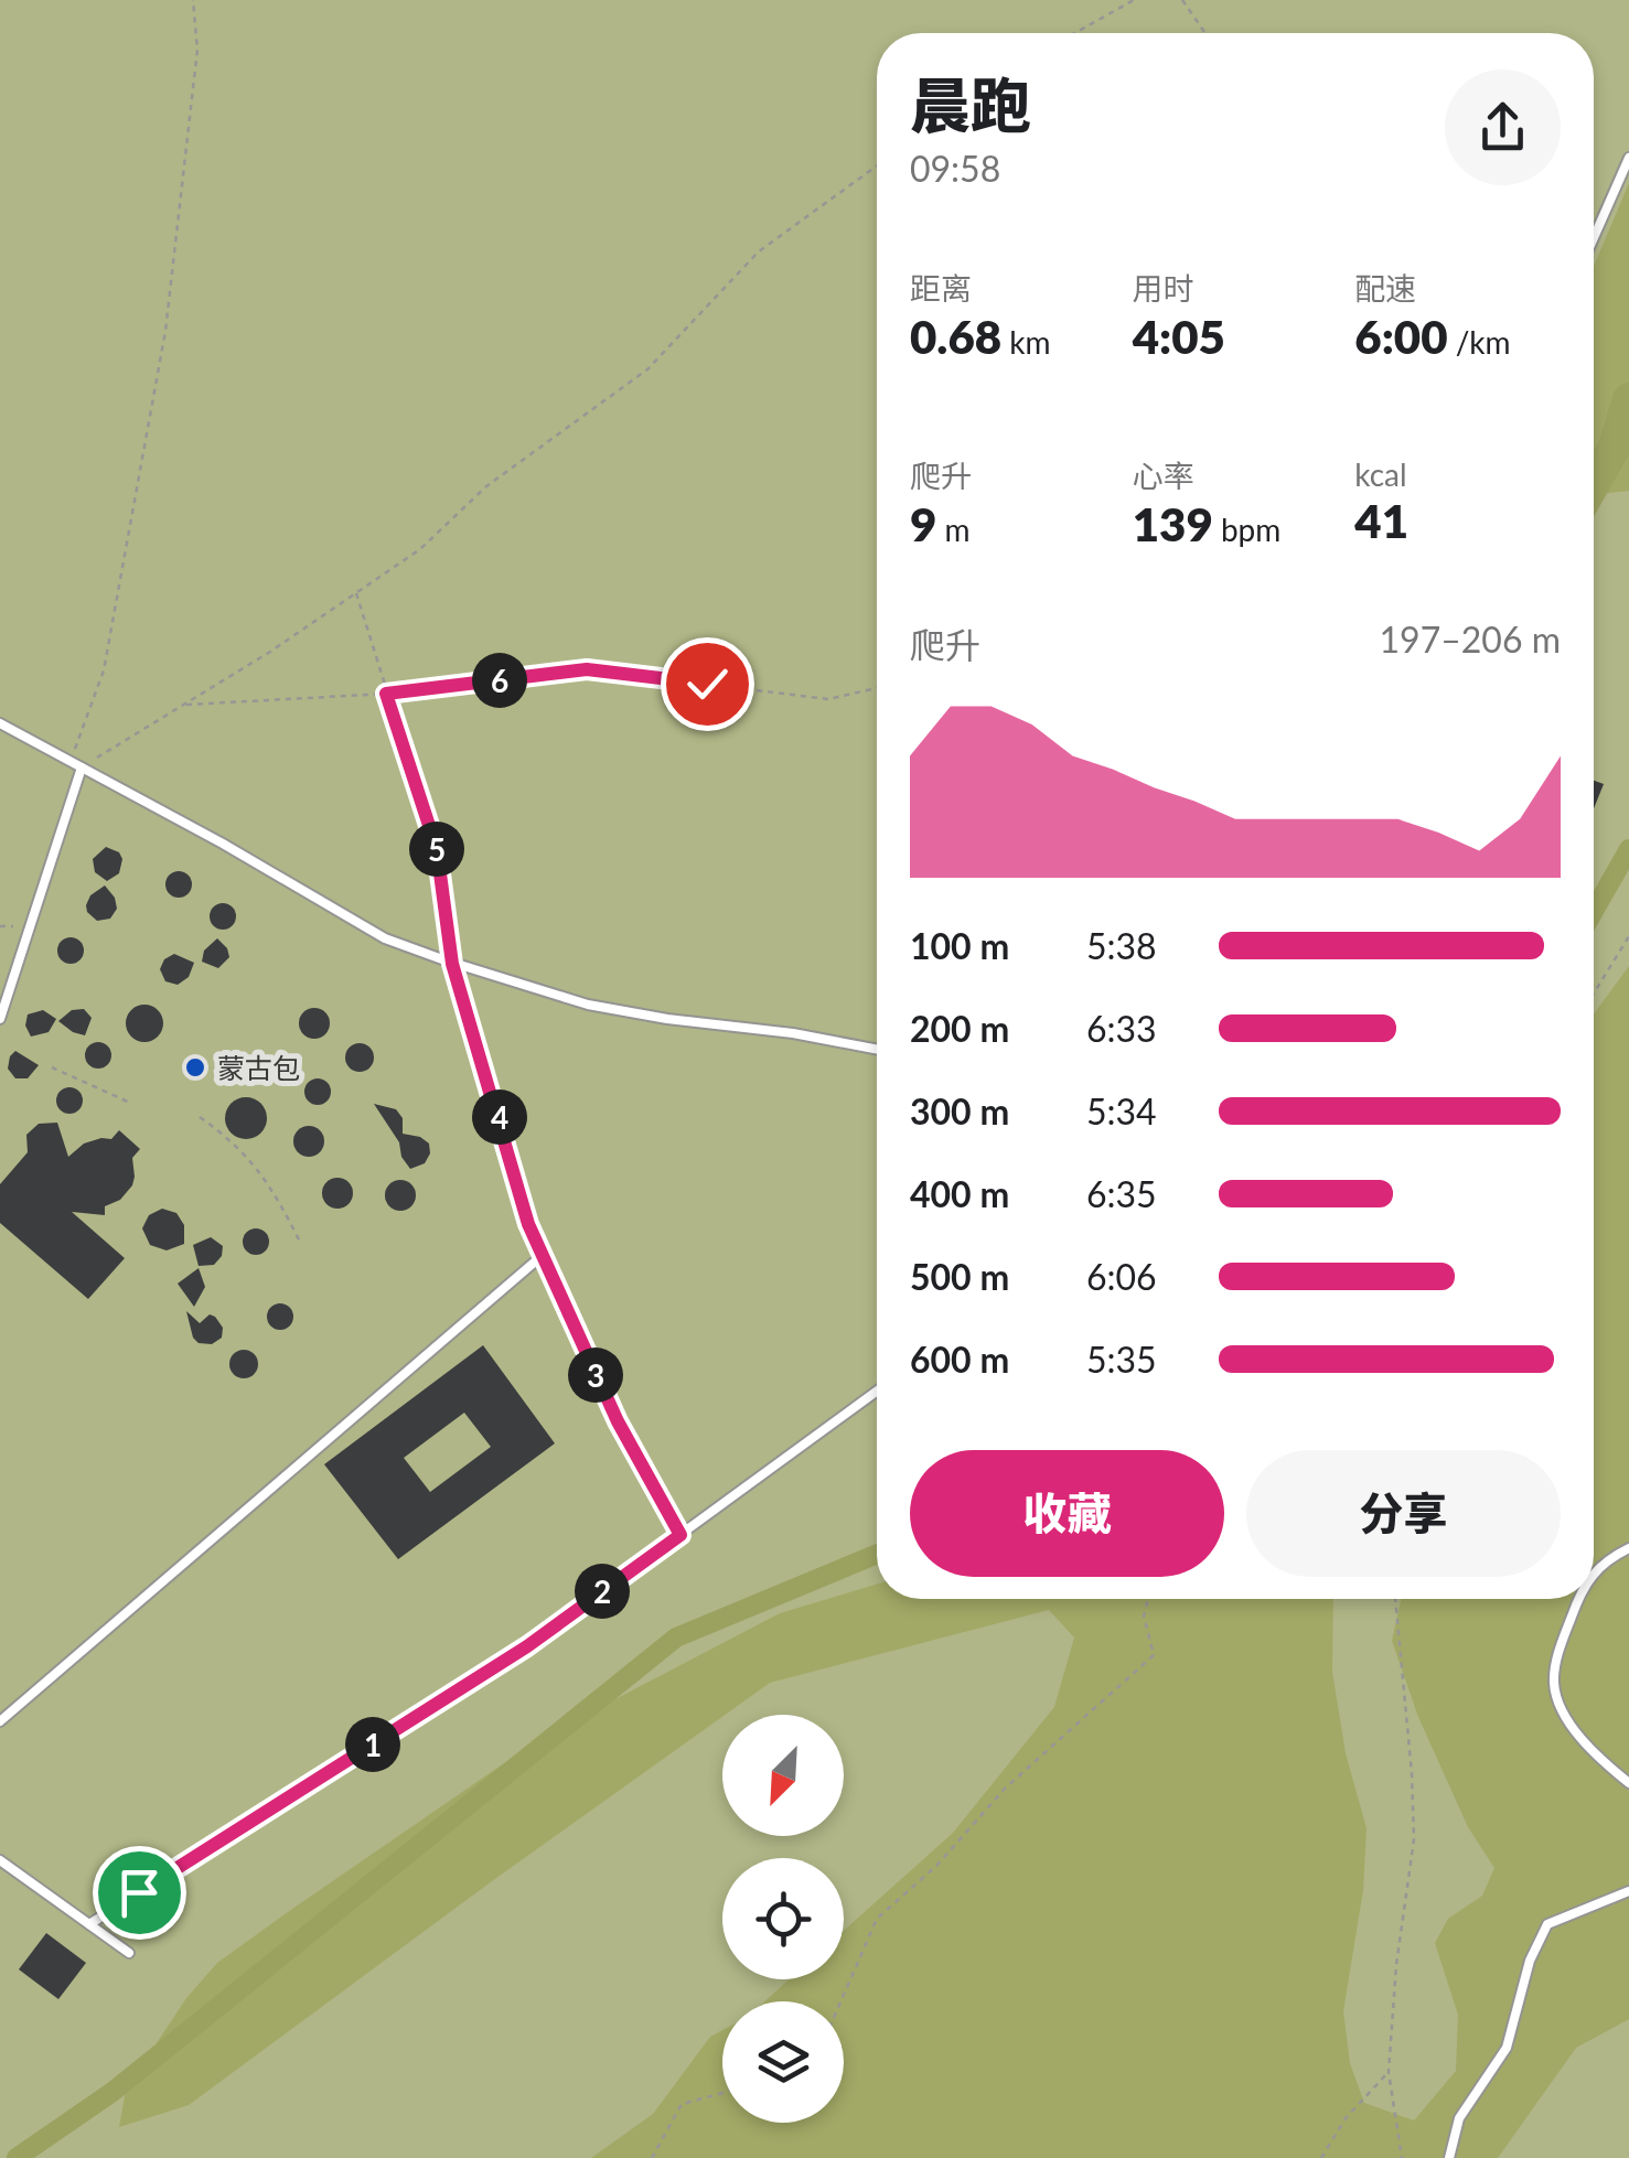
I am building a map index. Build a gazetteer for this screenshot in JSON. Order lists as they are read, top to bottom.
{
  "places": ["蒙古包"],
  "north": "bottom left",
  "page": {
    "heading": ["晨跑", "09:58"],
    "stats": [
      ["距离", "0.68 km"],
      ["用时", "4:05"],
      ["配速", "6:00 /km"],
      ["爬升", "9 m"],
      ["心率", "139 bpm"],
      ["kcal", "41"]
    ],
    "chart": ["爬升", "197–206 m"],
    "pins": [
      "6",
      "5",
      "4",
      "3",
      "2",
      "1"
    ],
    "list": [
      {
        "name": "100 m",
        "note": "5:38"
      },
      {
        "name": "200 m",
        "note": "6:33"
      },
      {
        "name": "300 m",
        "note": "5:34"
      },
      {
        "name": "400 m",
        "note": "6:35"
      },
      {
        "name": "500 m",
        "note": "6:06"
      },
      {
        "name": "600 m",
        "note": "5:35"
      }
    ],
    "buttons": ["收藏", "分享"]
  }
}
